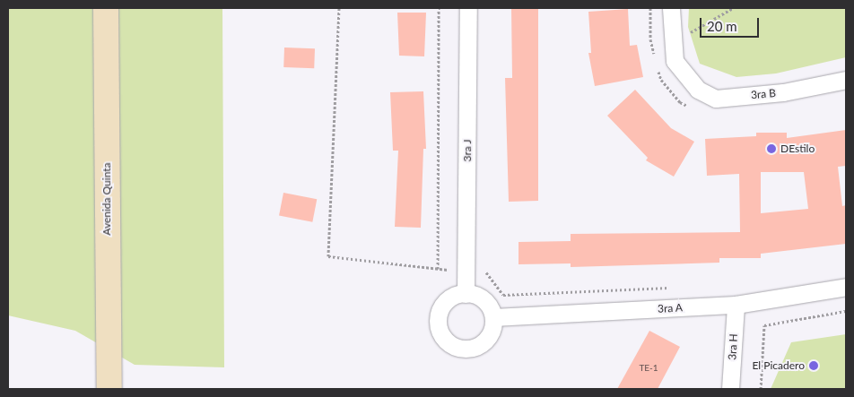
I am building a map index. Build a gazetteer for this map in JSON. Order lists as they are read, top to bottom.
{
  "streets": {
    "main road": ["Avenida Quinta"],
    "street": [
      "3ra B",
      "3ra J",
      "3ra A",
      "3ra H"
    ]
  },
  "crossings": [
    ["3ra J", "3ra A"],
    ["3ra A", "3ra H"]
  ],
  "places": ["DEstilo", "El Picadero"],
  "house_numbers": ["TE-1"],
  "scale_bar": "20 m"
}
